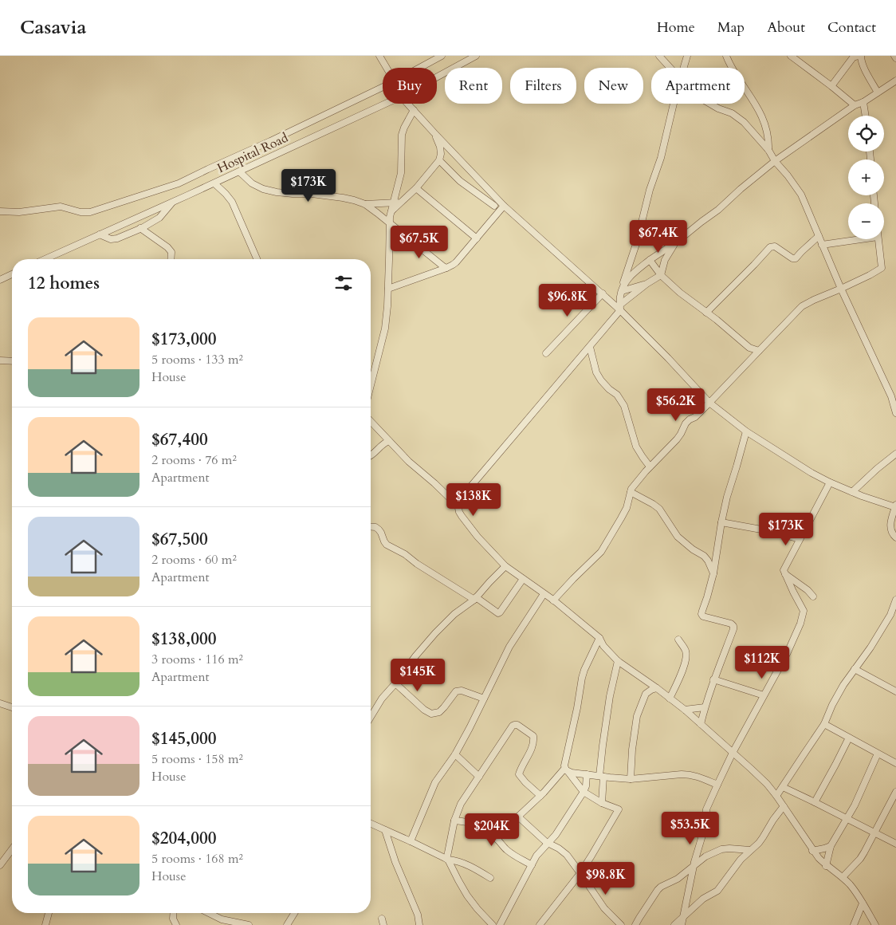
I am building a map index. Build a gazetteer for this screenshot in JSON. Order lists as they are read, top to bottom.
{
  "streets": {
    "street": ["Hospital Road"]
  },
  "page": {
    "header": "Casavia",
    "nav": [
      "Home",
      "Map",
      "About",
      "Contact"
    ],
    "chip": [
      "Buy",
      "Rent",
      "Filters",
      "New",
      "Apartment"
    ],
    "map_buttons": ["+", "−"],
    "price": [
      "$173K",
      "$67.4K",
      "$67.5K",
      "$96.8K",
      "$56.2K",
      "$138K",
      "$173K",
      "$112K",
      "$145K",
      "$53.5K",
      "$204K",
      "$98.8K"
    ],
    "heading": "12 homes",
    "list": [
      {
        "name": "$173,000",
        "note": "5 rooms · 133 m² · House"
      },
      {
        "name": "$67,400",
        "note": "2 rooms · 76 m² · Apartment"
      },
      {
        "name": "$67,500",
        "note": "2 rooms · 60 m² · Apartment"
      },
      {
        "name": "$138,000",
        "note": "3 rooms · 116 m² · Apartment"
      },
      {
        "name": "$145,000",
        "note": "5 rooms · 158 m² · House"
      },
      {
        "name": "$204,000",
        "note": "5 rooms · 168 m² · House"
      }
    ]
  }
}
